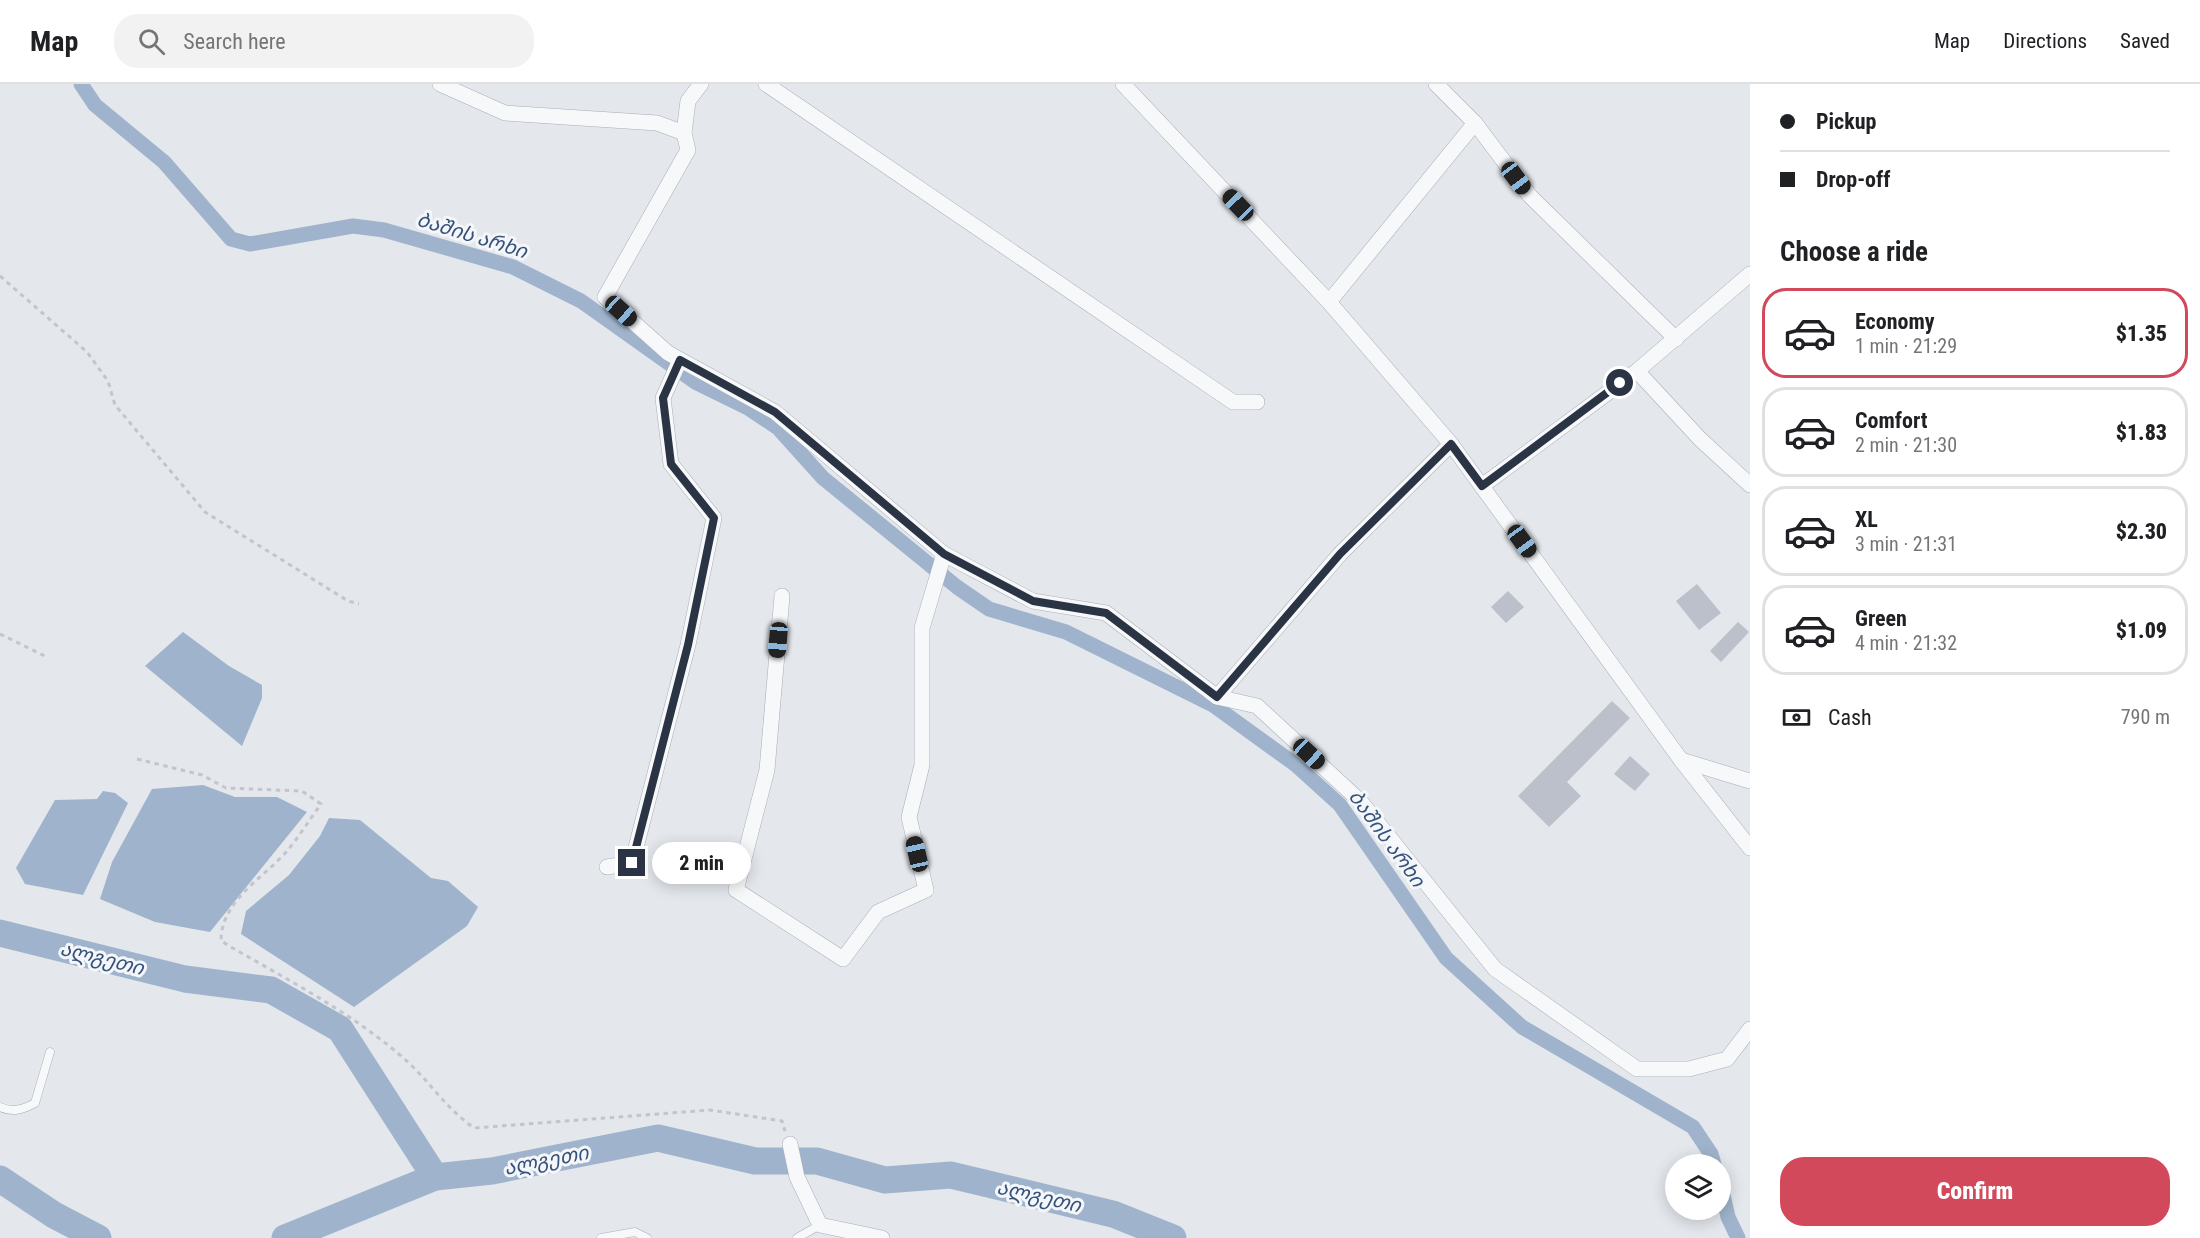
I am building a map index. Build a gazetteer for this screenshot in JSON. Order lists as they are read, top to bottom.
{
  "water": ["ბაშის არხი", "ალგეთი"],
  "page": {
    "header": "Map",
    "search": "Search here",
    "nav": ["Map", "Directions", "Saved"],
    "banner": ["Pickup", "Drop-off"],
    "heading": "Choose a ride",
    "list": [
      {
        "name": "Economy",
        "note": "1 min · 21:29",
        "value": "$1.35"
      },
      {
        "name": "Comfort",
        "note": "2 min · 21:30",
        "value": "$1.83"
      },
      {
        "name": "XL",
        "note": "3 min · 21:31",
        "value": "$2.30"
      },
      {
        "name": "Green",
        "note": "4 min · 21:32",
        "value": "$1.09"
      }
    ],
    "pay": ["Cash", "790 m"],
    "bubble": "2 min",
    "buttons": "Confirm"
  }
}
